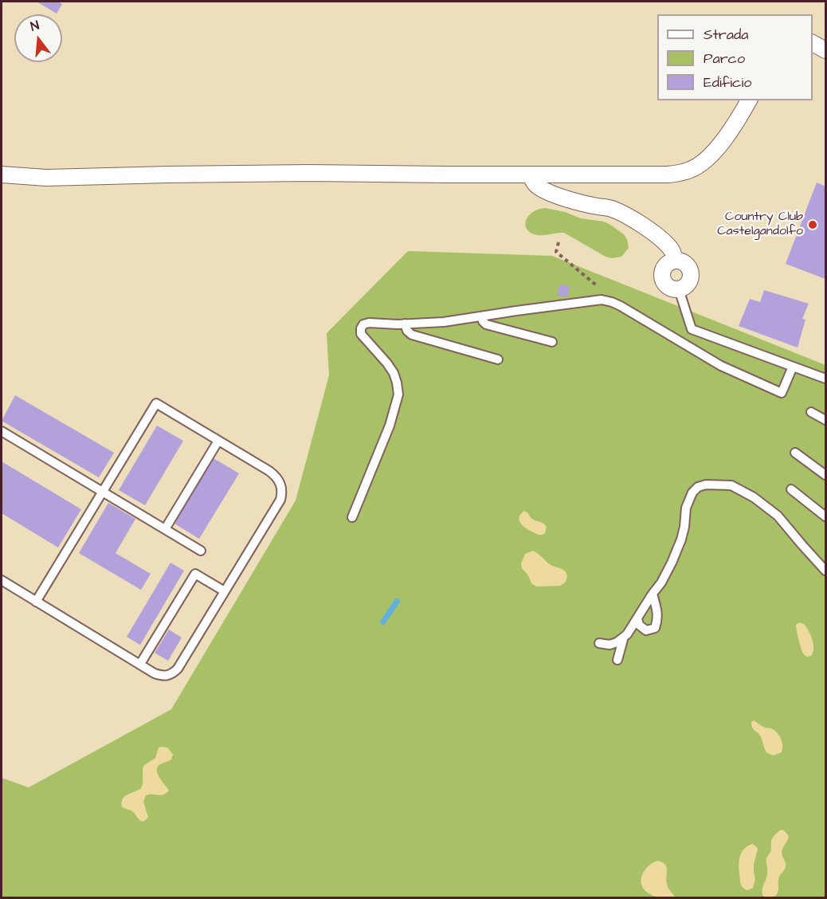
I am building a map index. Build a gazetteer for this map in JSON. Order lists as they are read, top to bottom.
{
  "places": ["Country Club Castelgandolfo"],
  "legend": ["Strada", "Parco", "Edificio"],
  "north": "top"
}
